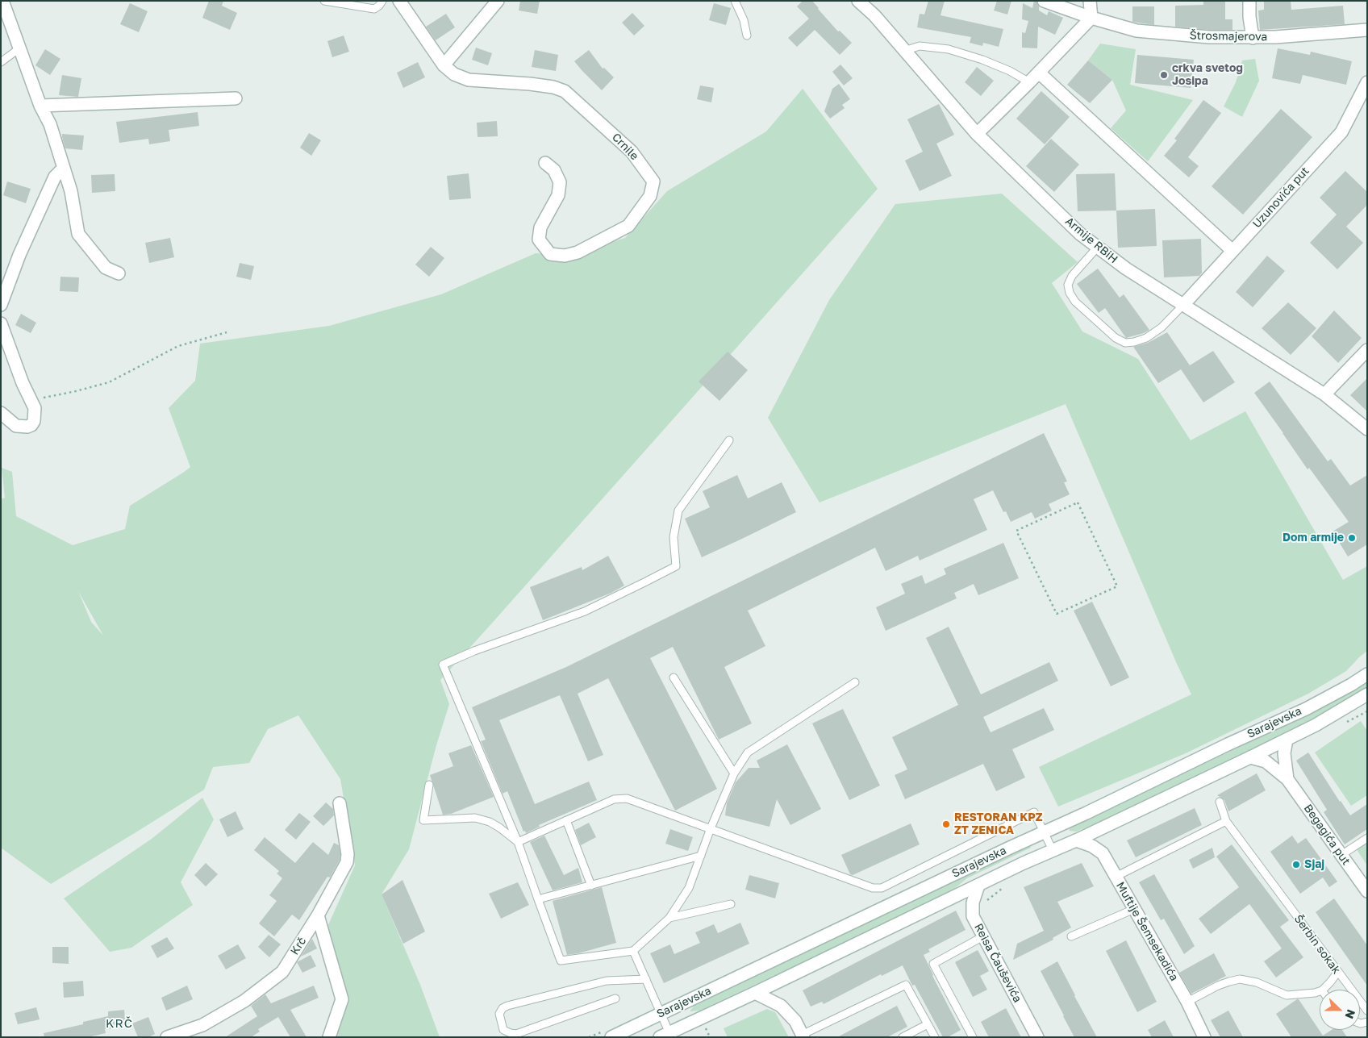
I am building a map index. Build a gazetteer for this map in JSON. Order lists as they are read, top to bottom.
{
  "streets": {
    "street": [
      "Štrosmajerova",
      "Crnile",
      "Uzunovića put",
      "Armije RBiH",
      "Sarajevska",
      "Begagića put",
      "Muftije Šemsekadića",
      "Krč",
      "Reisa Čauševića"
    ],
    "lane": ["Šerbin sokak"]
  },
  "crossings": [
    ["Uzunovića put", "Armije RBiH"],
    ["Sarajevska", "Begagića put"],
    ["Sarajevska", "Muftije Šemsekadića"],
    ["Sarajevska", "Reisa Čauševića"]
  ],
  "districts": ["KRČ"],
  "places": [
    "crkva svetog Josipa",
    "Dom armije",
    "RESTORAN KPZ ZT ZENICA",
    "Sjaj"
  ],
  "north": "right"
}
